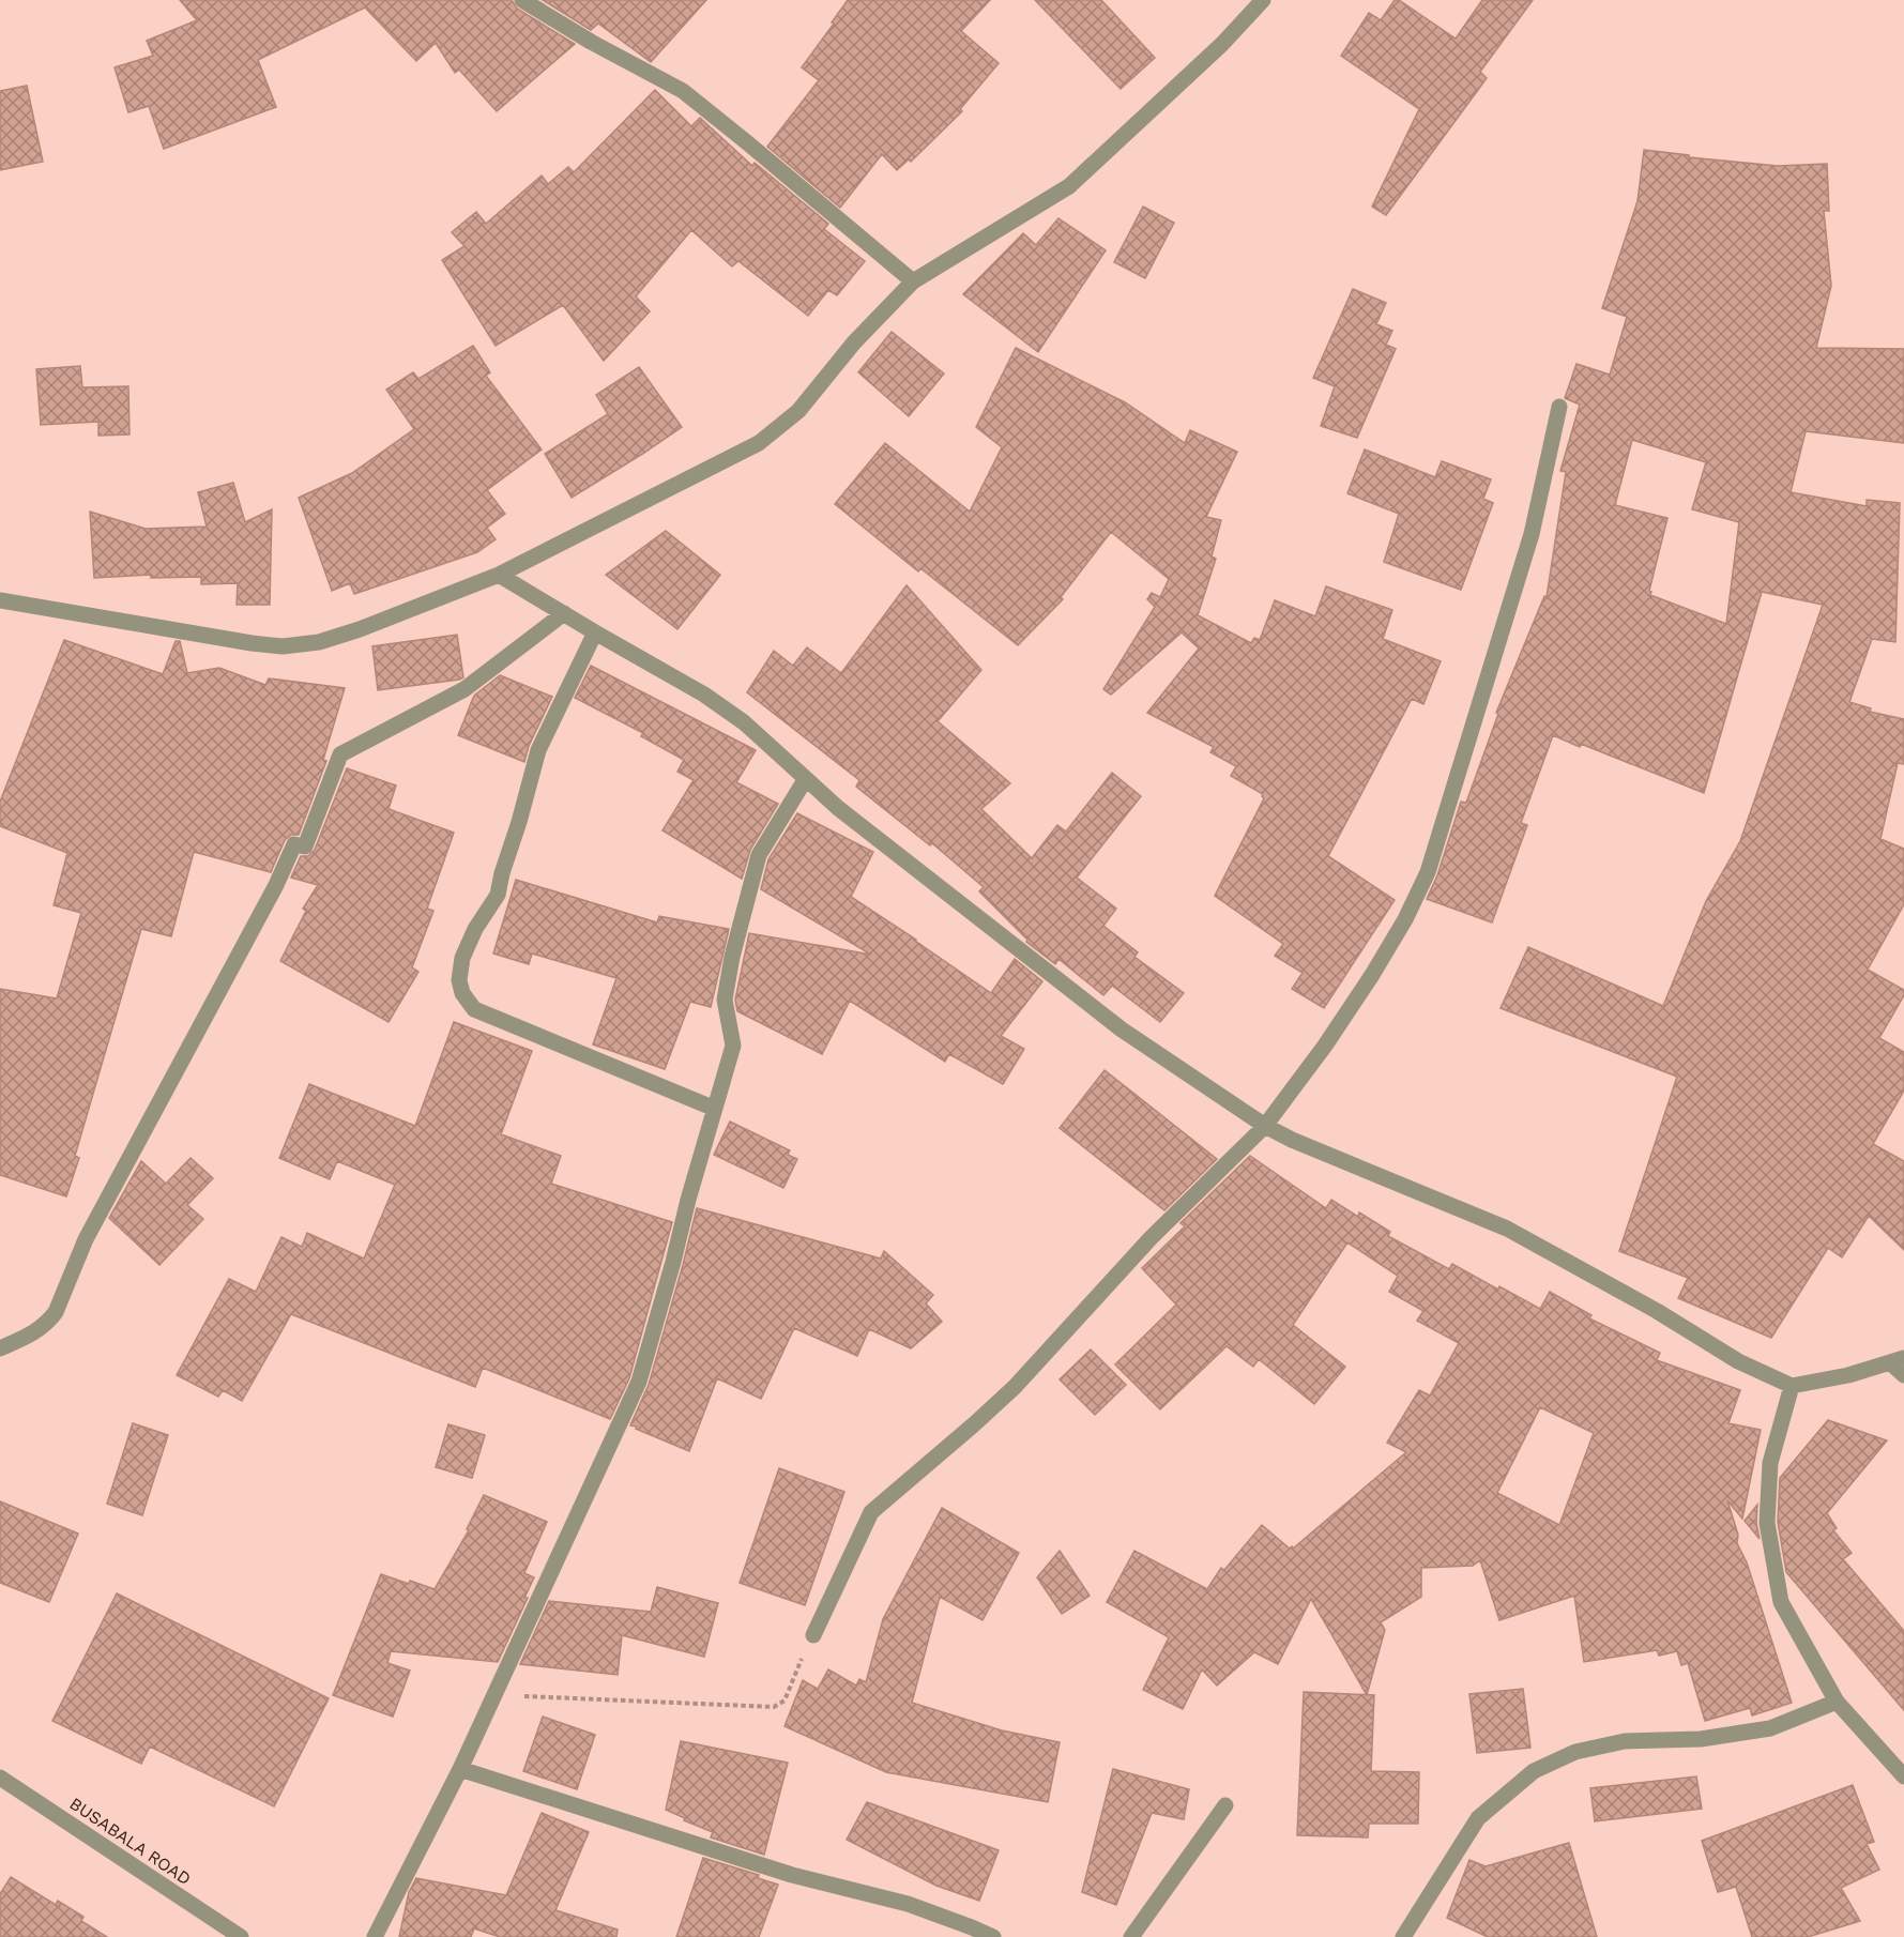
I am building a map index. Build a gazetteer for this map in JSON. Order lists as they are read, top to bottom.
{
  "streets": {
    "street": ["BUSABALA ROAD"]
  }
}
